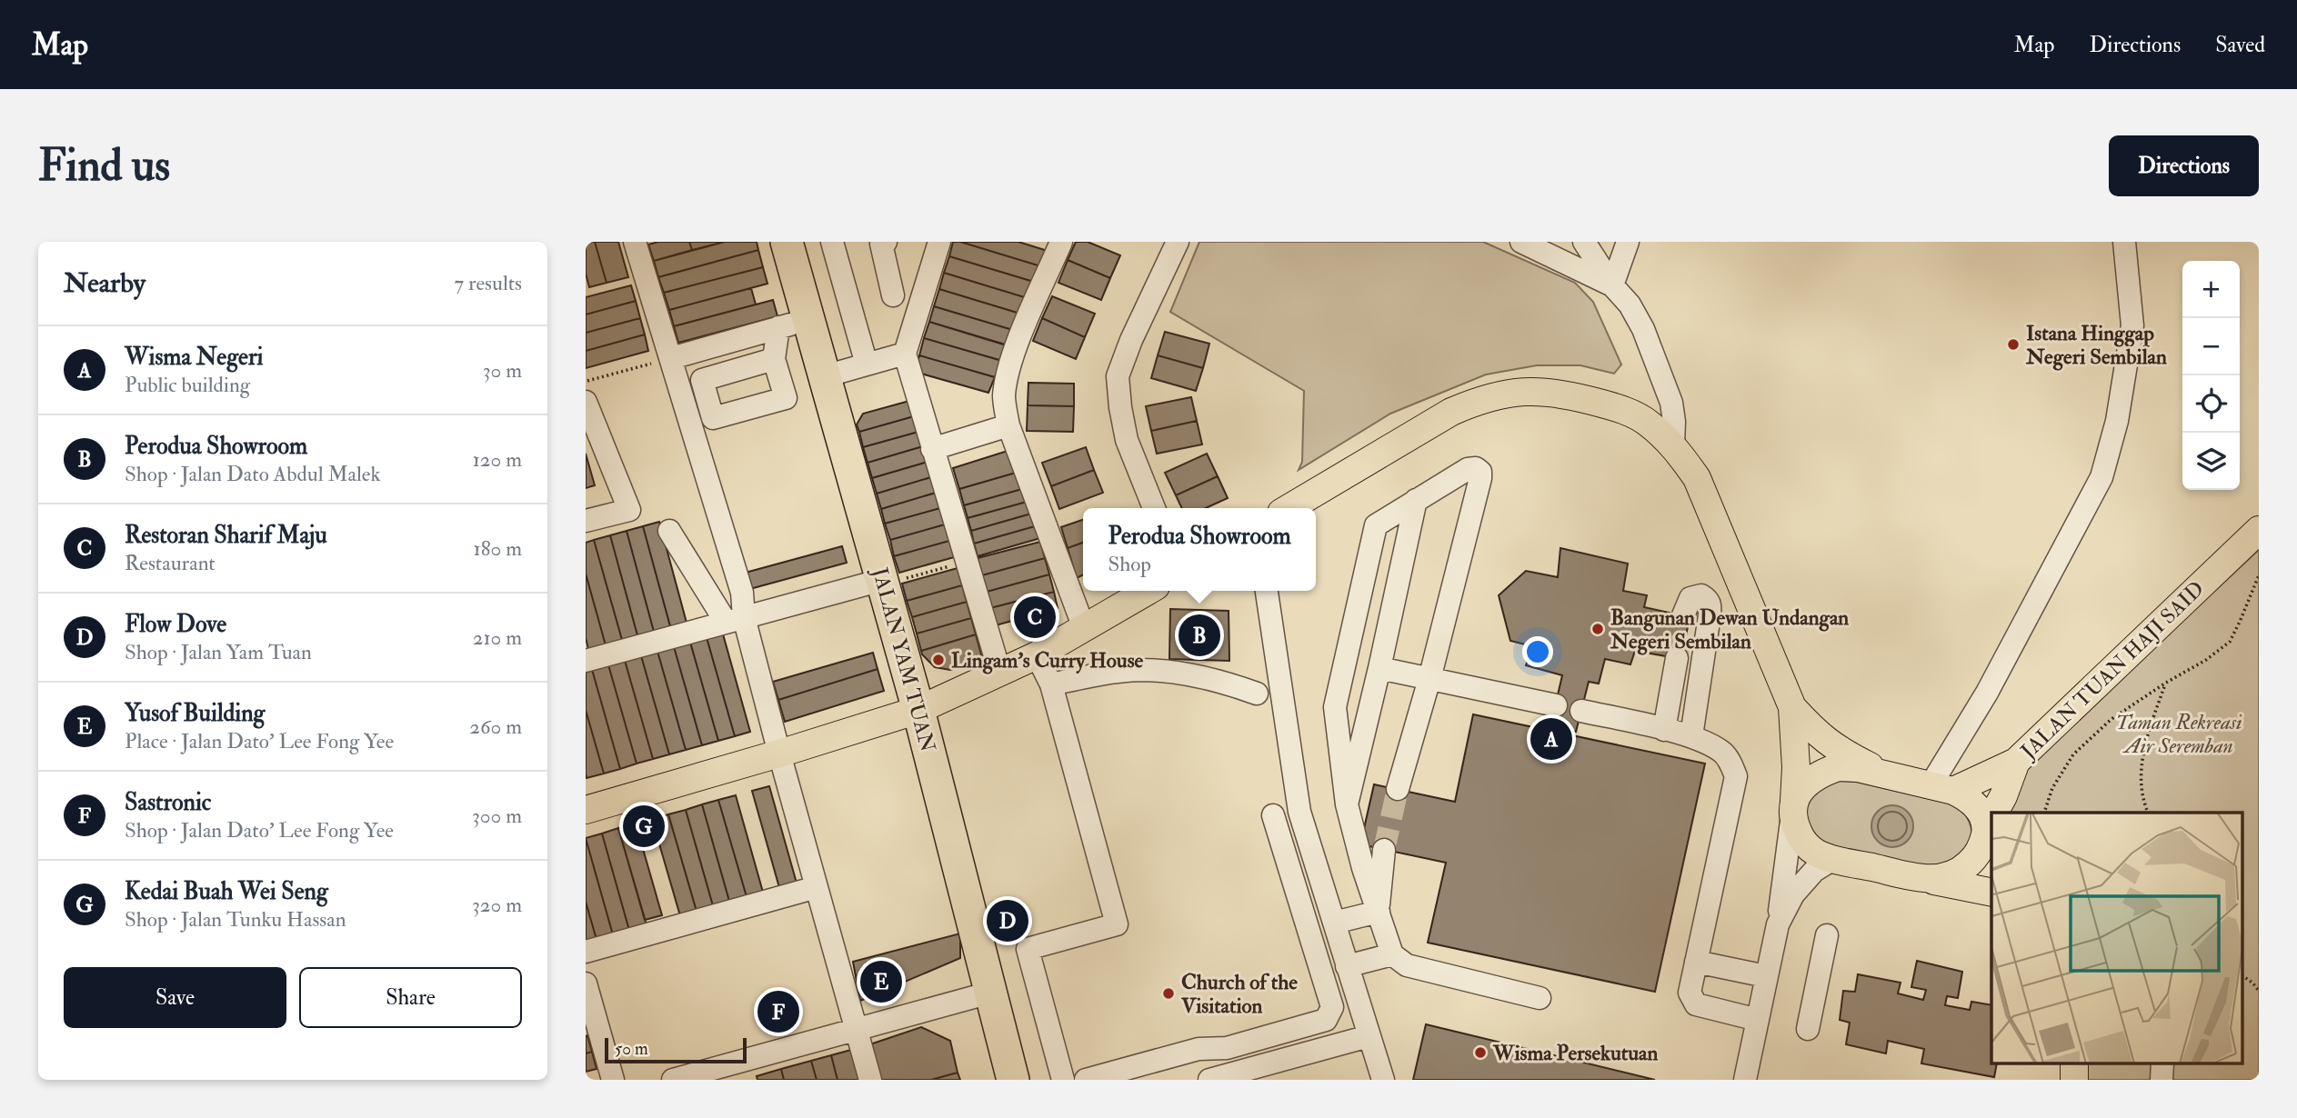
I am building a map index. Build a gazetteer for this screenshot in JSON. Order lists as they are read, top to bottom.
{
  "streets": {
    "highway": ["JALAN YAM TUAN"],
    "main road": ["JALAN TUAN HAJI SAID"]
  },
  "parks": ["Taman Rekreasi Air Seremban"],
  "places": [
    "Istana Hinggap Negeri Sembilan",
    "Bangunan Dewan Undangan Negeri Sembilan",
    "Lingam's Curry House",
    "Church of the Visitation",
    "Wisma Persekutuan"
  ],
  "scale_bar": "50 m",
  "page": {
    "header": "Map",
    "nav": ["Map", "Directions", "Saved"],
    "buttons": [
      "Directions",
      ["Save", "Share"]
    ],
    "title": "Find us",
    "heading": ["Nearby", "7 results"],
    "map_buttons": ["+", "−"],
    "list": [
      {
        "mark": "A",
        "name": "Wisma Negeri",
        "note": "Public building",
        "value": "30 m"
      },
      {
        "mark": "B",
        "name": "Perodua Showroom",
        "note": "Shop · Jalan Dato Abdul Malek",
        "value": "120 m"
      },
      {
        "mark": "C",
        "name": "Restoran Sharif Maju",
        "note": "Restaurant",
        "value": "180 m"
      },
      {
        "mark": "D",
        "name": "Flow Dove",
        "note": "Shop · Jalan Yam Tuan",
        "value": "210 m"
      },
      {
        "mark": "E",
        "name": "Yusof Building",
        "note": "Place · Jalan Dato' Lee Fong Yee",
        "value": "260 m"
      },
      {
        "mark": "F",
        "name": "Sastronic",
        "note": "Shop · Jalan Dato' Lee Fong Yee",
        "value": "300 m"
      },
      {
        "mark": "G",
        "name": "Kedai Buah Wei Seng",
        "note": "Shop · Jalan Tunku Hassan",
        "value": "320 m"
      }
    ],
    "popup": ["Perodua Showroom", "Shop"],
    "pins": [
      "C",
      "B",
      "A",
      "G",
      "D",
      "E",
      "F"
    ],
    "scale": "50 m"
  }
}
